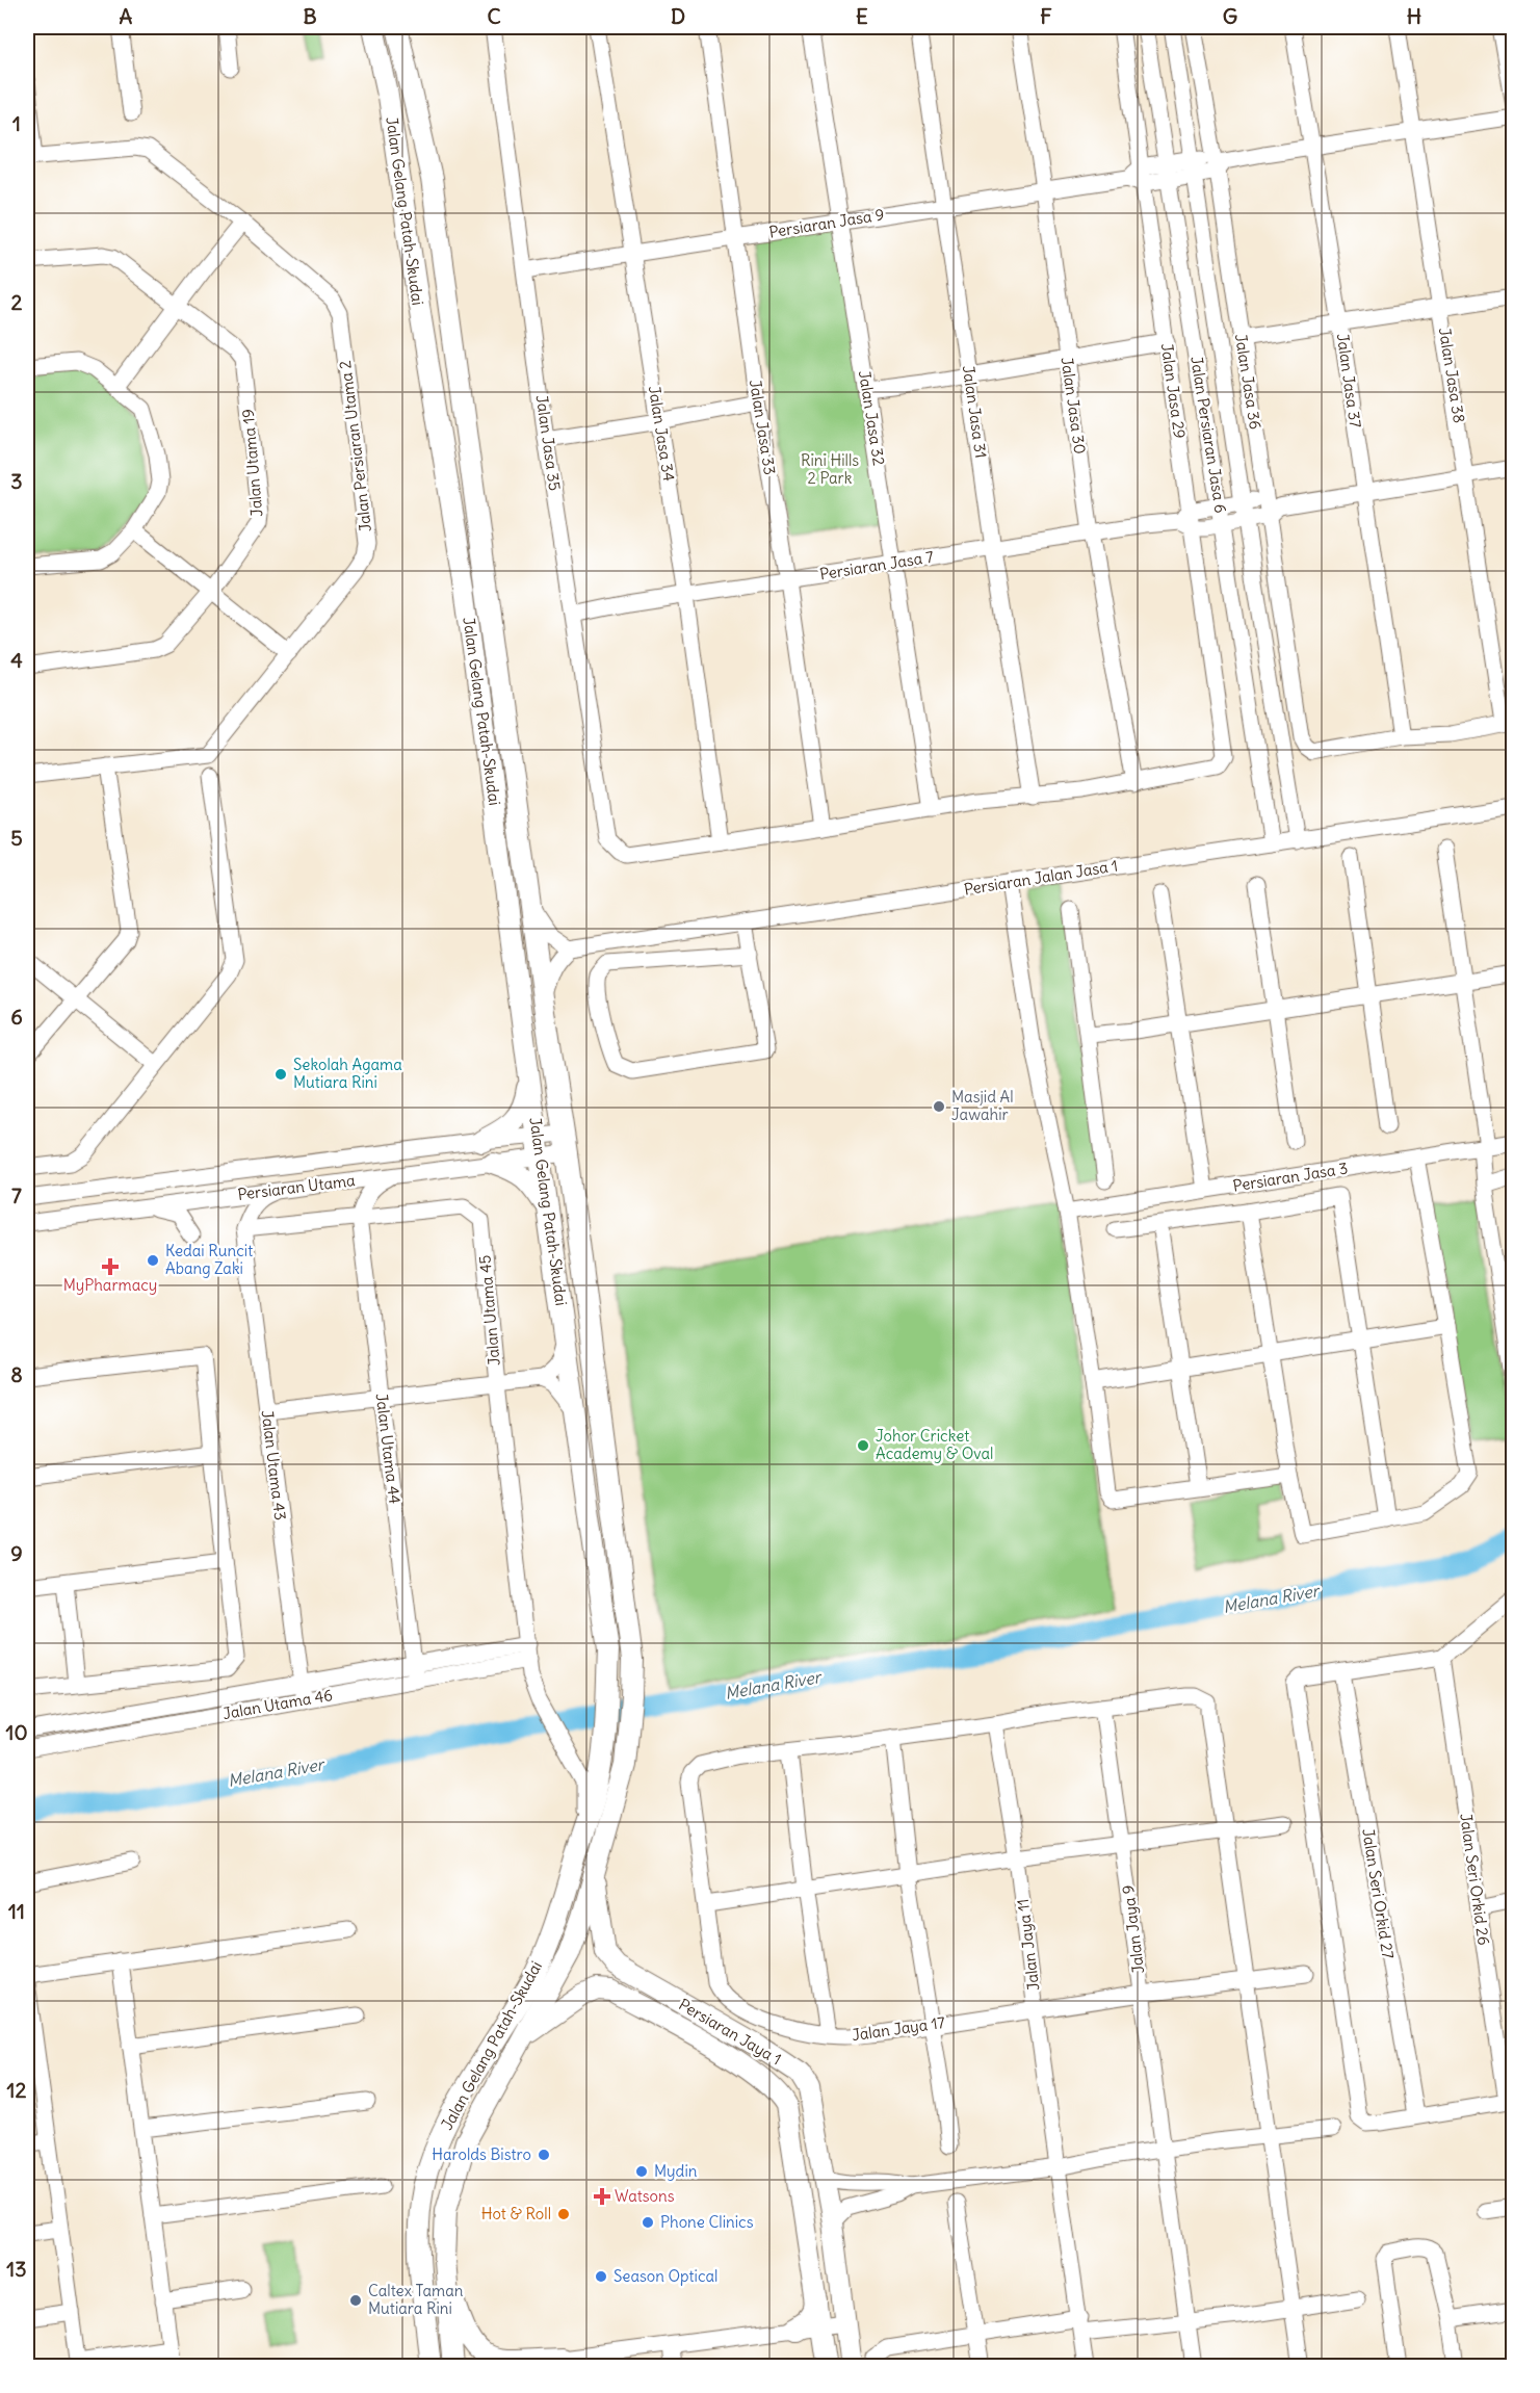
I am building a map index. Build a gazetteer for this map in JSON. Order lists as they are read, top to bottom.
{
  "streets": {
    "main road": ["Jalan Gelang Patah-Skudai", "Persiaran Jaya 1"],
    "street": [
      "Persiaran Jasa 9",
      "Jalan Jasa 38",
      "Jalan Jasa 37",
      "Jalan Jasa 36",
      "Jalan Jasa 29",
      "Jalan Jasa 30",
      "Jalan Jasa 31",
      "Jalan Jasa 32",
      "Jalan Jasa 33",
      "Jalan Jasa 34",
      "Jalan Persiaran Jasa 6",
      "Jalan Jasa 35",
      "Jalan Persiaran Utama 2",
      "Jalan Utama 19",
      "Persiaran Jasa 7",
      "Persiaran Jalan Jasa 1",
      "Persiaran Jasa 3",
      "Persiaran Utama",
      "Jalan Utama 45",
      "Jalan Utama 44",
      "Jalan Utama 43",
      "Jalan Utama 46",
      "Jalan Seri Orkid 26",
      "Jalan Seri Orkid 27",
      "Jalan Jaya 9",
      "Jalan Jaya 11",
      "Jalan Jaya 17"
    ]
  },
  "crossings": [
    ["Jalan Gelang Patah-Skudai", "Persiaran Utama"],
    ["Jalan Gelang Patah-Skudai", "Jalan Utama 45"],
    ["Jalan Gelang Patah-Skudai", "Persiaran Jaya 1"],
    ["Persiaran Jasa 9", "Jalan Jasa 38"],
    ["Persiaran Jasa 9", "Jalan Jasa 37"],
    ["Persiaran Jasa 9", "Jalan Jasa 36"],
    ["Persiaran Jasa 9", "Jalan Jasa 29"],
    ["Persiaran Jasa 9", "Jalan Jasa 30"],
    ["Persiaran Jasa 9", "Jalan Jasa 31"],
    ["Persiaran Jasa 9", "Jalan Jasa 32"],
    ["Persiaran Jasa 9", "Jalan Jasa 33"],
    ["Persiaran Jasa 9", "Jalan Jasa 34"],
    ["Persiaran Jasa 9", "Jalan Persiaran Jasa 6"],
    ["Persiaran Jasa 9", "Jalan Jasa 35"],
    ["Jalan Jasa 37", "Jalan Jasa 36"],
    ["Jalan Jasa 36", "Persiaran Jasa 7"],
    ["Jalan Jasa 29", "Jalan Jasa 30"],
    ["Jalan Jasa 29", "Persiaran Jasa 7"],
    ["Jalan Jasa 30", "Persiaran Jasa 7"],
    ["Jalan Jasa 31", "Persiaran Jasa 7"],
    ["Jalan Jasa 32", "Persiaran Jasa 7"],
    ["Jalan Jasa 33", "Persiaran Jasa 7"],
    ["Jalan Jasa 34", "Jalan Jasa 35"],
    ["Jalan Jasa 34", "Persiaran Jasa 7"],
    ["Jalan Persiaran Jasa 6", "Persiaran Jasa 7"],
    ["Jalan Persiaran Jasa 6", "Persiaran Jalan Jasa 1"],
    ["Jalan Jasa 35", "Persiaran Jasa 7"],
    ["Jalan Utama 45", "Jalan Utama 44"],
    ["Jalan Utama 45", "Jalan Utama 43"],
    ["Jalan Utama 45", "Jalan Utama 46"],
    ["Jalan Utama 44", "Jalan Utama 46"],
    ["Jalan Utama 43", "Jalan Utama 46"],
    ["Jalan Jaya 9", "Jalan Jaya 17"],
    ["Jalan Jaya 11", "Jalan Jaya 17"]
  ],
  "water": ["Melana River"],
  "parks": ["Rini Hills 2 Park"],
  "places": {
    "other": [
      "Sekolah Agama Mutiara Rini",
      "Masjid Al Jawahir",
      "Kedai Runcit Abang Zaki",
      "Johor Cricket Academy & Oval",
      "Harolds Bistro",
      "Mydin",
      "Hot & Roll",
      "Phone Clinics",
      "Season Optical",
      "Caltex Taman Mutiara Rini"
    ],
    "health": ["MyPharmacy", "Watsons"]
  },
  "grid": {
    "columns": [
      "A",
      "B",
      "C",
      "D",
      "E",
      "F",
      "G",
      "H"
    ],
    "rows": [
      "1",
      "2",
      "3",
      "4",
      "5",
      "6",
      "7",
      "8",
      "9",
      "10",
      "11",
      "12",
      "13"
    ]
  }
}
